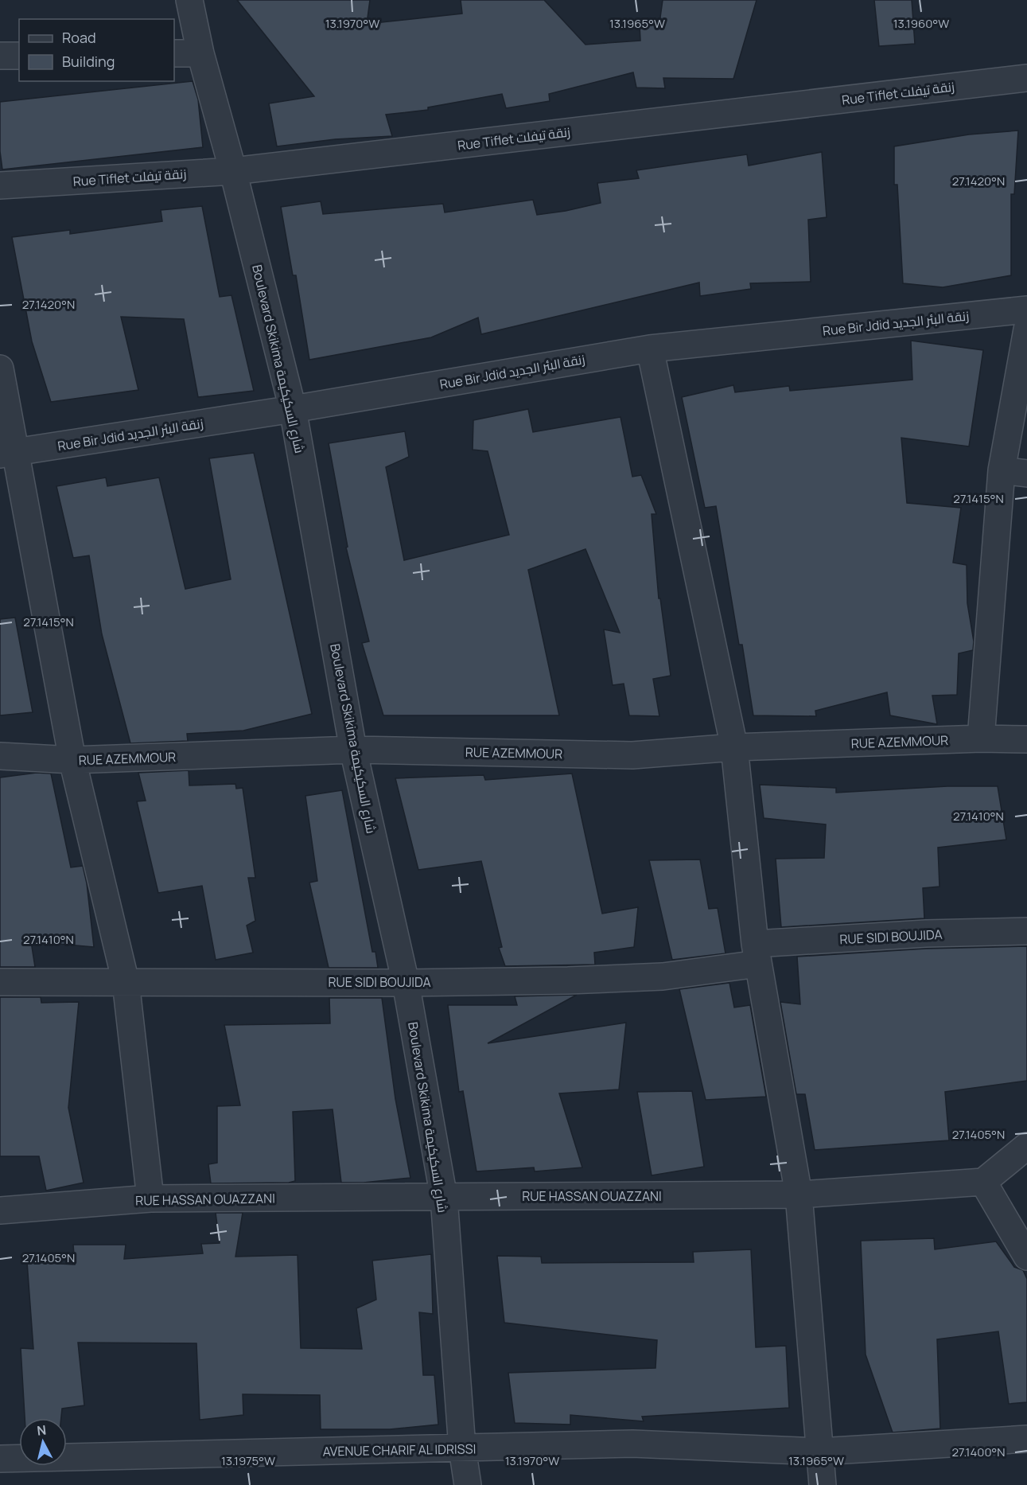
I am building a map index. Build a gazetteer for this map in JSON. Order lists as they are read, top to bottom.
{
  "streets": {
    "street": [
      "Rue Tiflet زنقة تيفلت",
      "Rue Bir Jdid زنقة البئر الجديد",
      "Boulevard Skikima شارع السكيكيمة",
      "RUE AZEMMOUR",
      "RUE SIDI BOUJIDA",
      "RUE HASSAN OUAZZANI",
      "AVENUE CHARIF AL IDRISSI"
    ]
  },
  "crossings": [
    ["Rue Tiflet زنقة تيفلت", "Boulevard Skikima شارع السكيكيمة"],
    ["Rue Bir Jdid زنقة البئر الجديد", "Boulevard Skikima شارع السكيكيمة"],
    ["Boulevard Skikima شارع السكيكيمة", "RUE AZEMMOUR"],
    ["Boulevard Skikima شارع السكيكيمة", "RUE SIDI BOUJIDA"],
    ["Boulevard Skikima شارع السكيكيمة", "RUE HASSAN OUAZZANI"],
    ["Boulevard Skikima شارع السكيكيمة", "AVENUE CHARIF AL IDRISSI"]
  ],
  "legend": ["Road", "Building"],
  "north": "top",
  "coordinates": [
    "13.1970°W",
    "13.1965°W",
    "13.1960°W",
    "27.1420°N",
    "27.1415°N",
    "27.1410°N",
    "27.1405°N",
    "27.1400°N",
    "13.1975°W"
  ]
}
